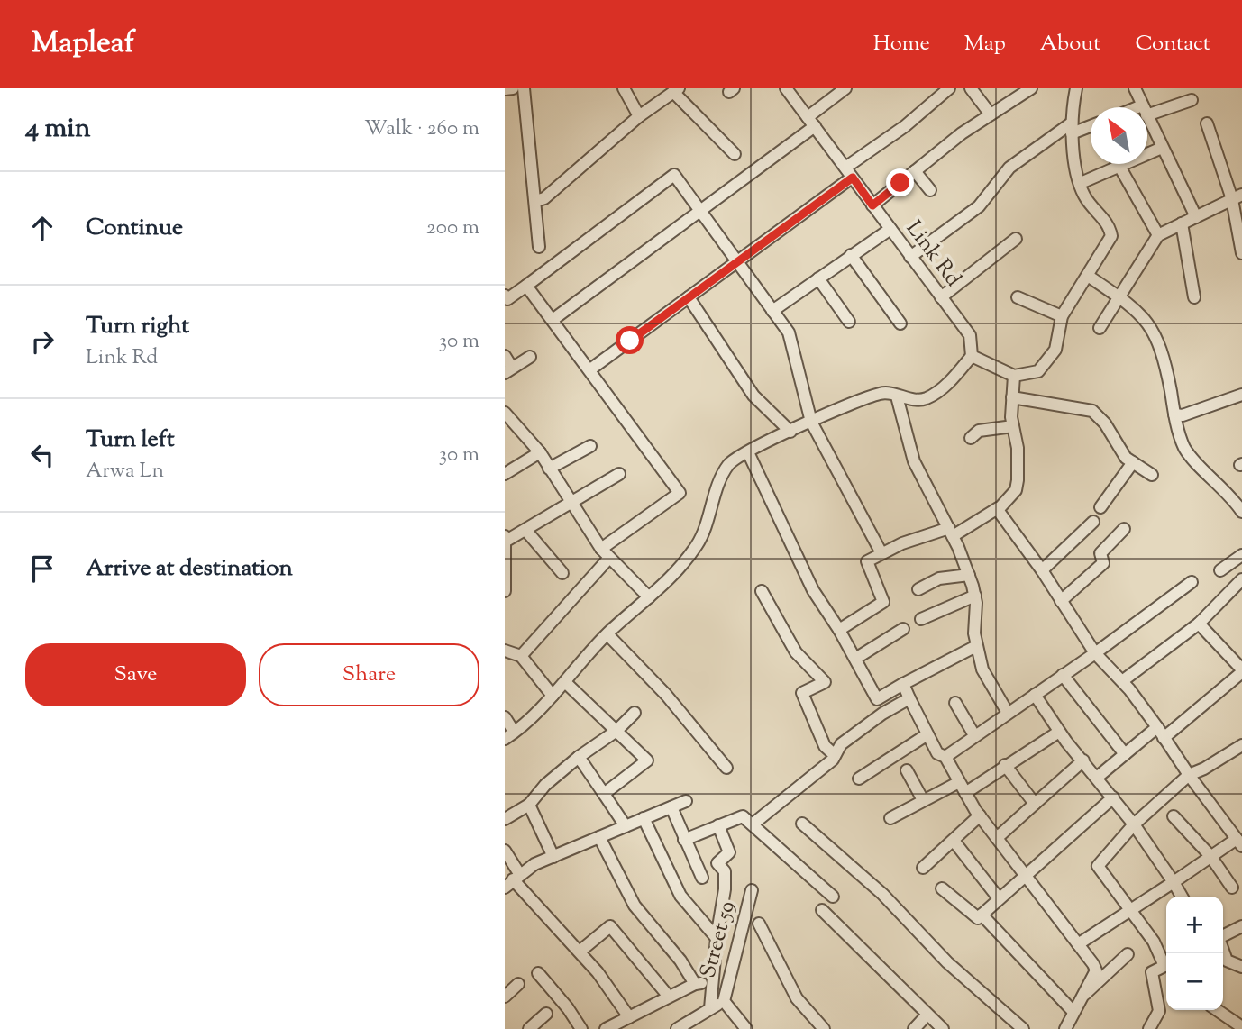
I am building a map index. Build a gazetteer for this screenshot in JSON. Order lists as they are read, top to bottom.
{
  "streets": {
    "street": ["Link Rd", "Street 59"]
  },
  "north": "top left",
  "page": {
    "header": "Mapleaf",
    "nav": [
      "Home",
      "Map",
      "About",
      "Contact"
    ],
    "heading": ["4 min", "Walk · 260 m"],
    "list": [
      ["Continue", "200 m"],
      ["Turn right", "Link Rd", "30 m"],
      ["Turn left", "Arwa Ln", "30 m"],
      "Arrive at destination"
    ],
    "buttons": ["Save", "Share"],
    "map_buttons": ["+", "−"]
  }
}
